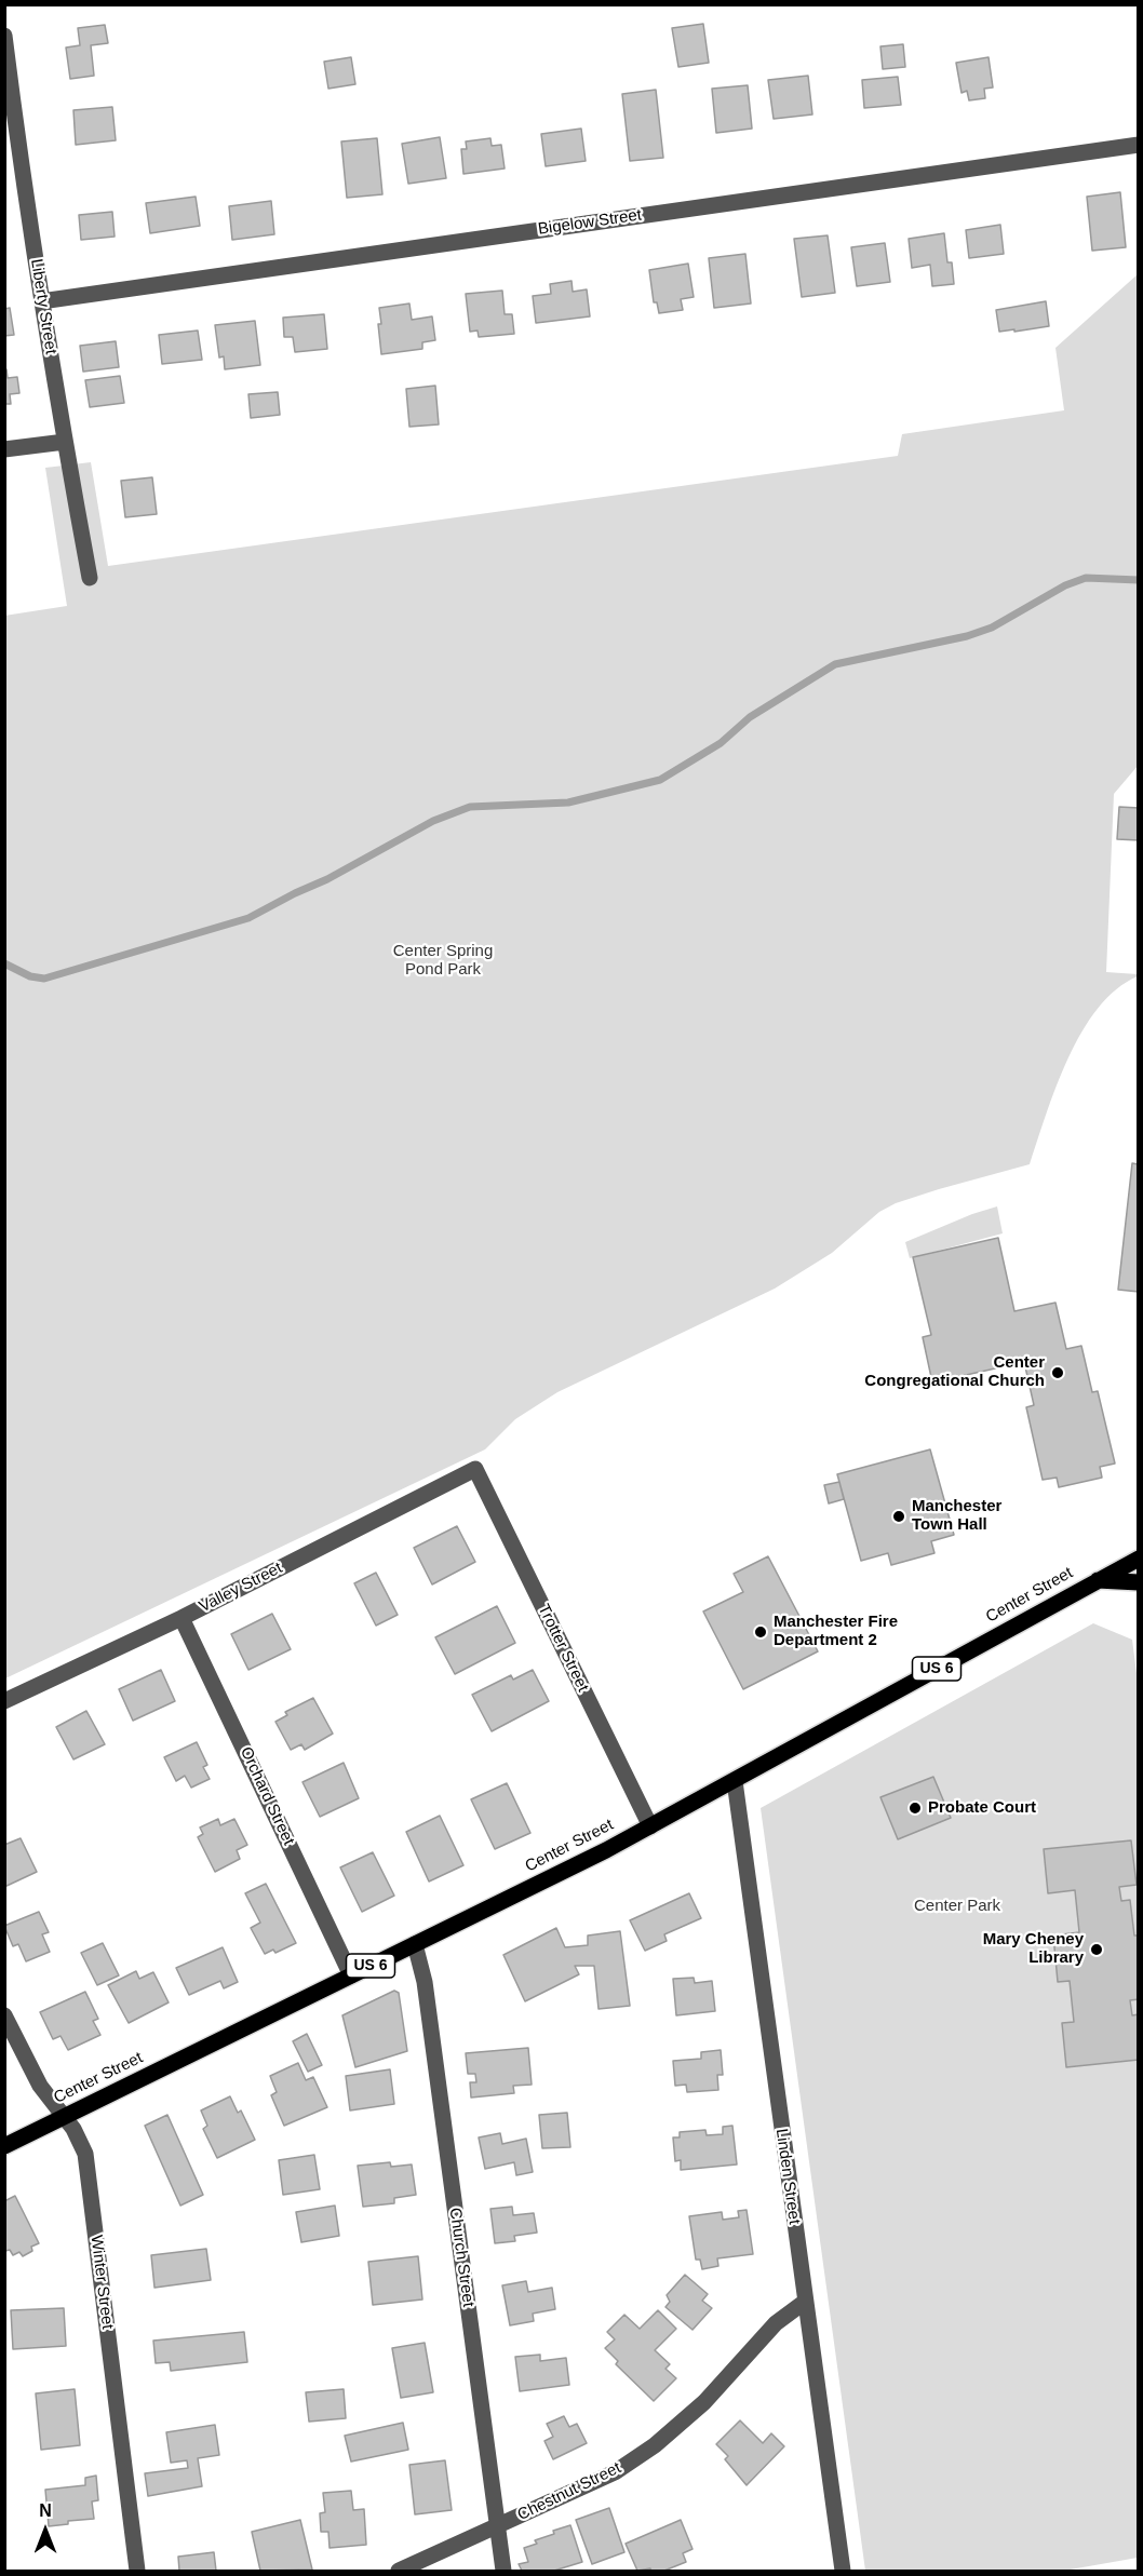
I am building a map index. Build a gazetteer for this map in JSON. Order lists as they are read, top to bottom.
{
  "streets": {
    "main road": ["Center Street", "US 6"],
    "street": [
      "Bigelow Street",
      "Liberty Street",
      "Valley Street",
      "Trotter Street",
      "Orchard Street",
      "Linden Street",
      "Church Street",
      "Winter Street",
      "Chestnut Street"
    ]
  },
  "crossings": [
    ["Bigelow Street", "Liberty Street"],
    ["Valley Street", "Trotter Street"],
    ["Valley Street", "Orchard Street"],
    ["Center Street", "Trotter Street"],
    ["Center Street", "Orchard Street"],
    ["Center Street", "Linden Street"],
    ["Center Street", "Church Street"],
    ["Center Street", "Winter Street"],
    ["Linden Street", "Chestnut Street"],
    ["Church Street", "Chestnut Street"]
  ],
  "parks": ["Center Spring Pond Park", "Center Park"],
  "places": [
    "Center Congregational Church",
    "Manchester Town Hall",
    "Manchester Fire Department 2",
    "Probate Court",
    "Mary Cheney Library"
  ],
  "north": "top"
}
